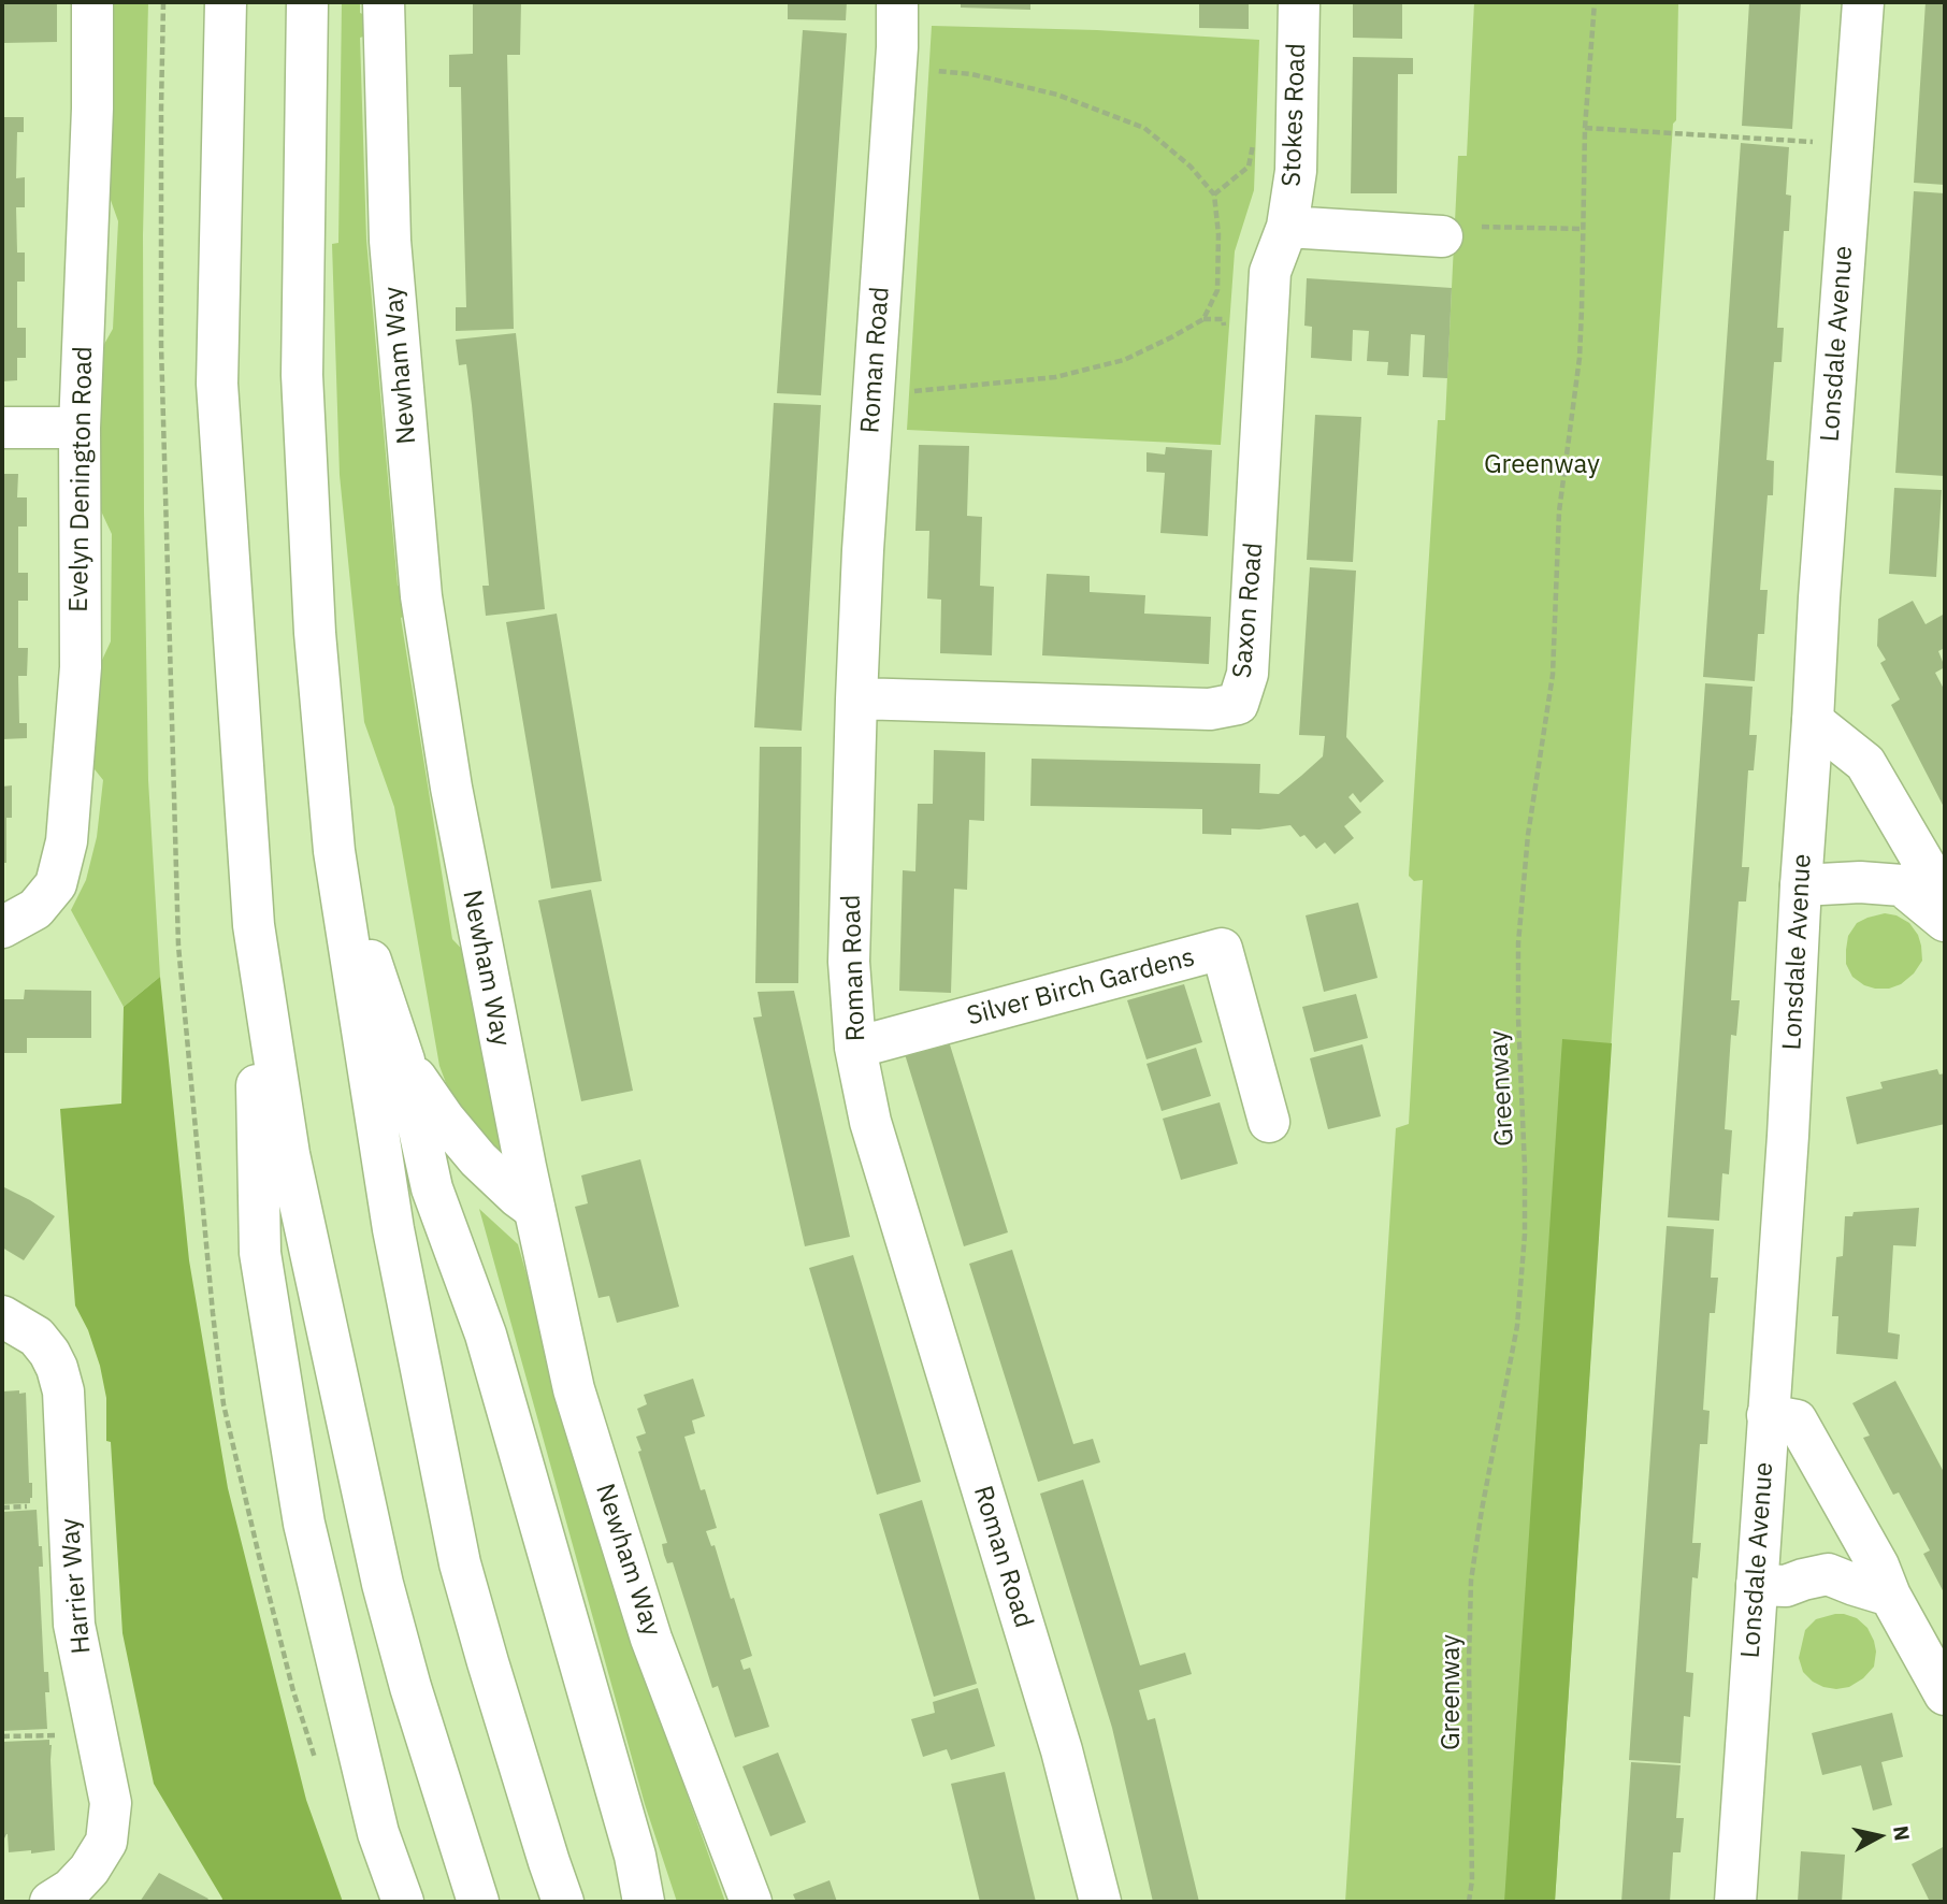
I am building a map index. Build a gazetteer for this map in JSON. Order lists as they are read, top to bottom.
{
  "streets": {
    "main road": [
      "Stokes Road",
      "Lonsdale Avenue",
      "Roman Road",
      "Newham Way",
      "Evelyn Denington Road",
      "Saxon Road",
      "Silver Birch Gardens",
      "Harrier Way"
    ],
    "path": ["Greenway"]
  },
  "crossings": [
    ["Stokes Road", "Saxon Road"],
    ["Roman Road", "Saxon Road"],
    ["Roman Road", "Silver Birch Gardens"]
  ],
  "parks": ["Greenway"],
  "north": "right"
}
